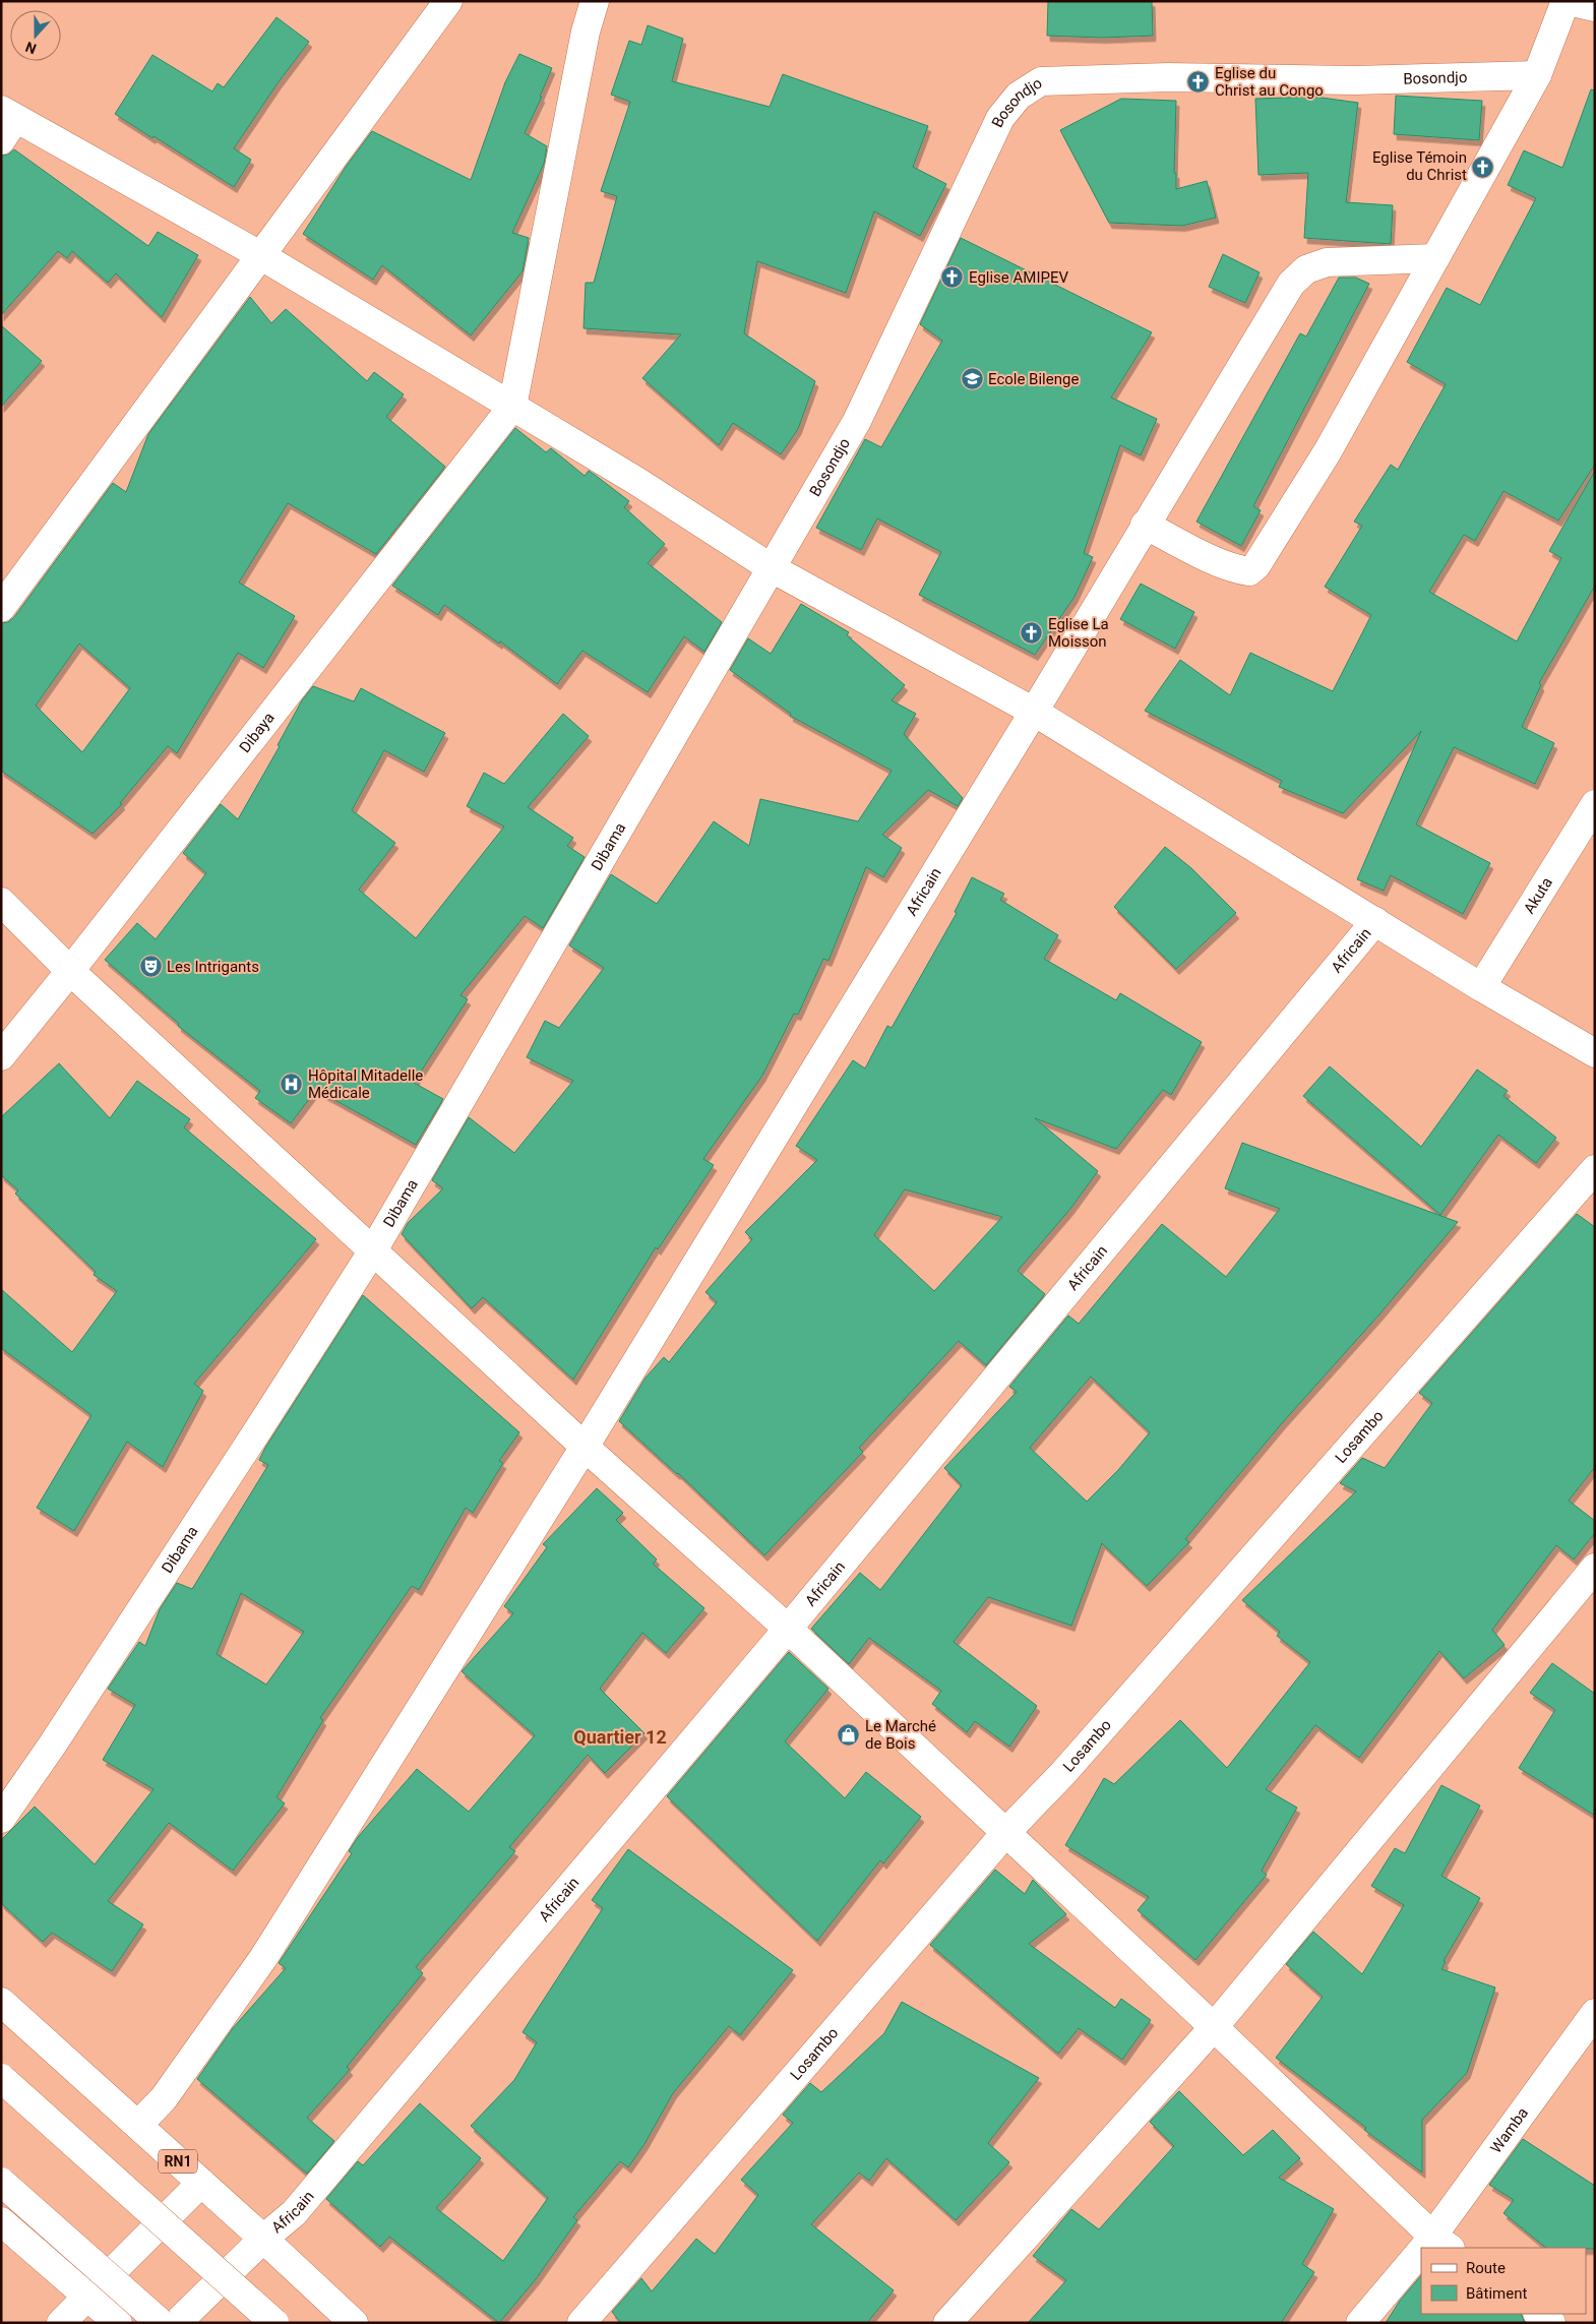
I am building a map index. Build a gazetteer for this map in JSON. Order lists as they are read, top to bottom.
{
  "streets": {
    "main road": [
      "Bosondjo",
      "Dibaya",
      "Dibama",
      "Africain",
      "Akuta",
      "Losambo",
      "Wamba",
      "RN1"
    ]
  },
  "crossings": [
    ["Bosondjo", "Dibama"],
    ["Africain", "RN1"]
  ],
  "districts": ["Quartier 12"],
  "places": {
    "church": [
      "Eglise du Christ au Congo",
      "Eglise Témoin du Christ",
      "Eglise AMIPEV",
      "Eglise La Moisson"
    ],
    "school or university": ["Ecole Bilenge"],
    "theatre": ["Les Intrigants"],
    "hospital": ["Hôpital Mitadelle Médicale"],
    "shop": ["Le Marché de Bois"]
  },
  "legend": ["Route", "Bâtiment"],
  "north": "bottom"
}
